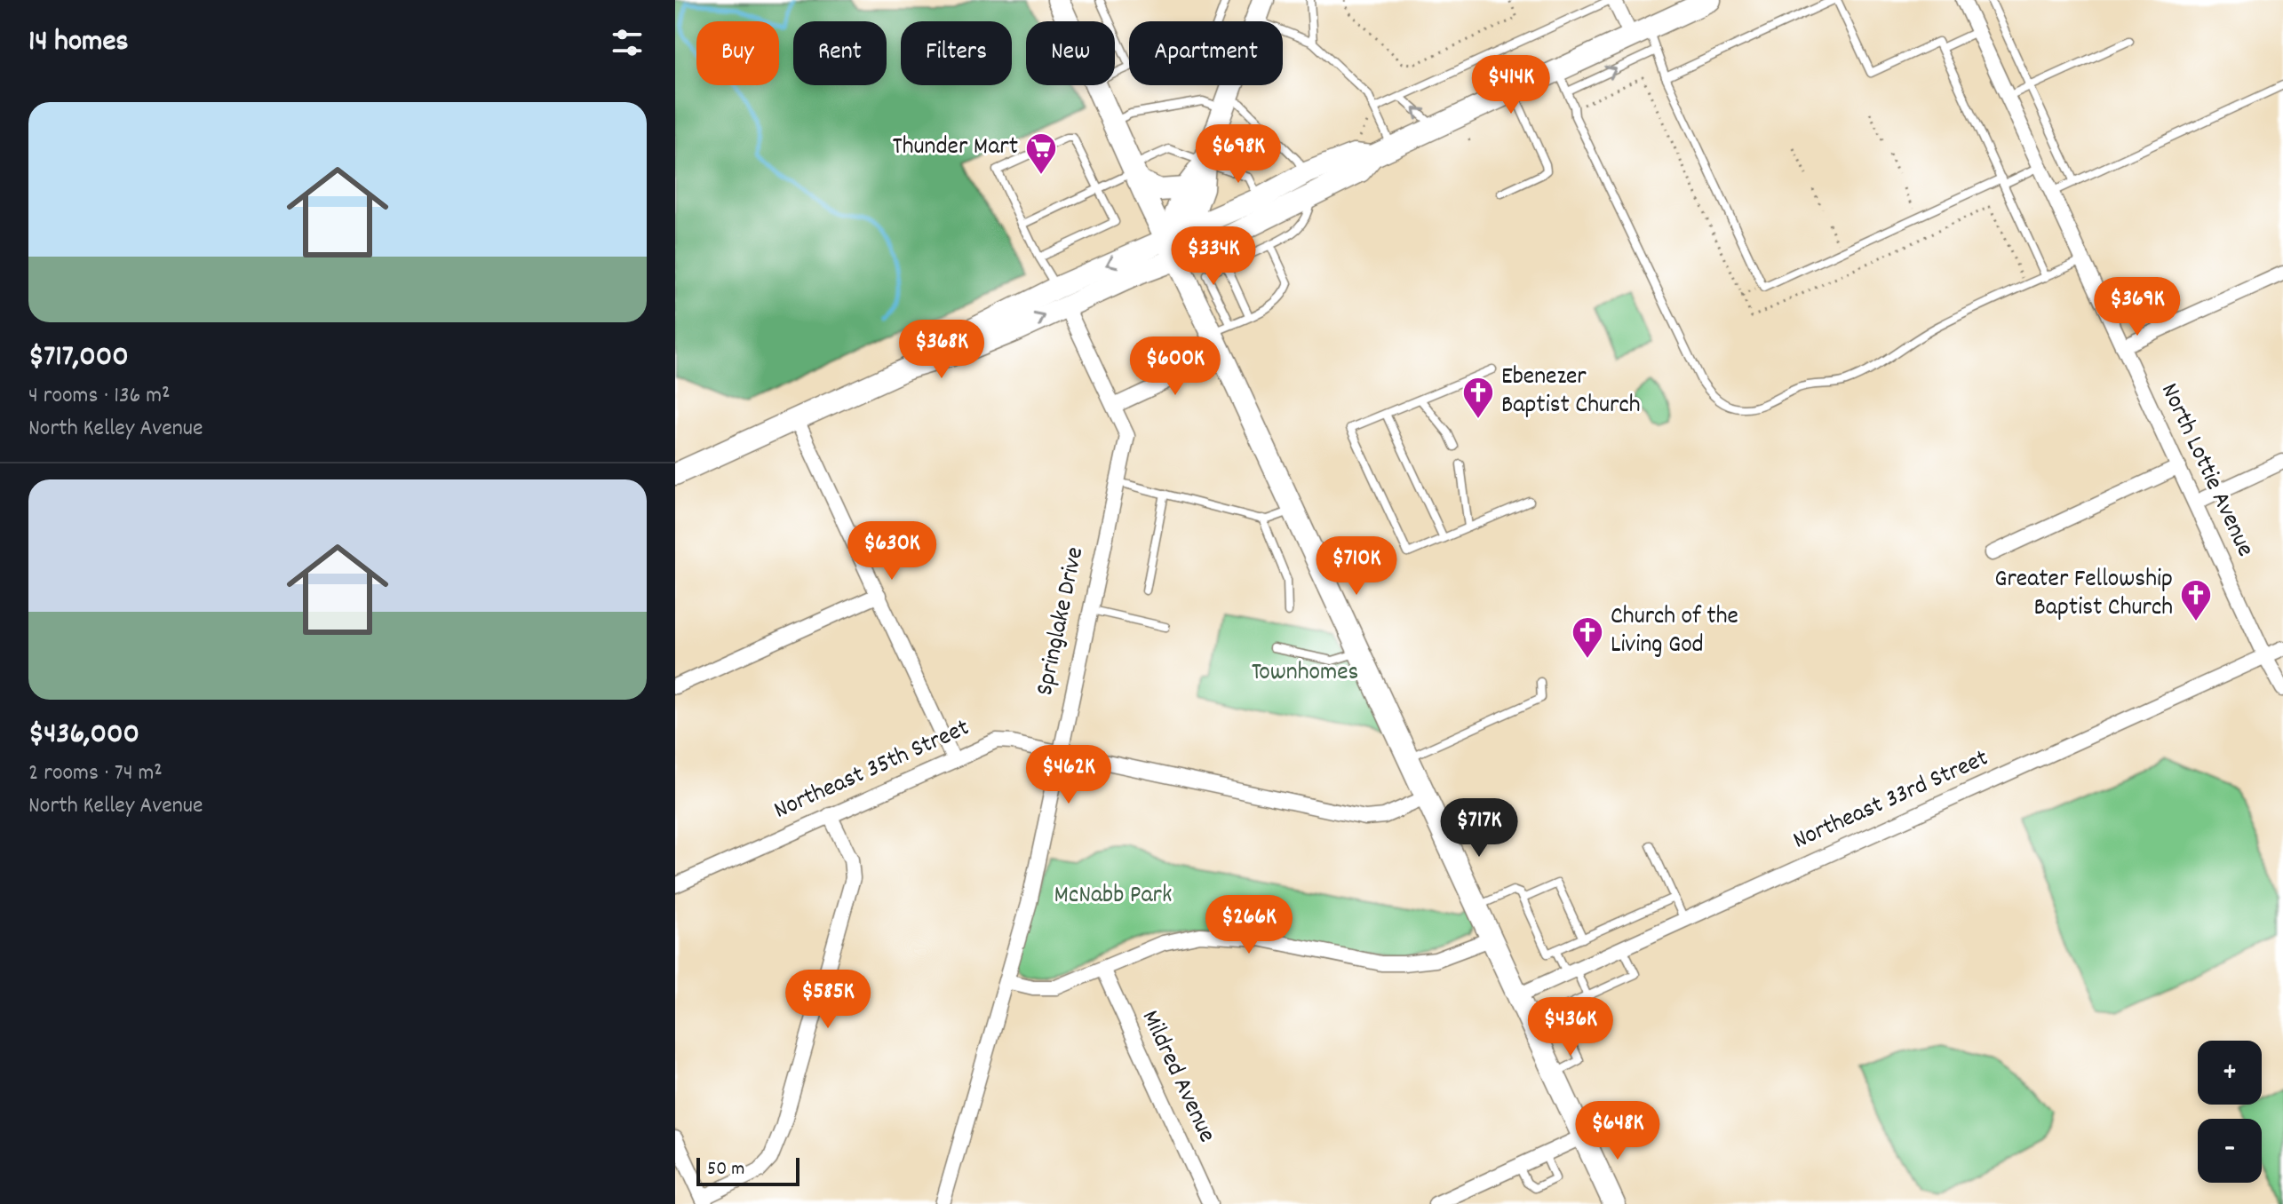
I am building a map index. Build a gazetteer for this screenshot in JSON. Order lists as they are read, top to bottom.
{
  "streets": {
    "street": [
      "North Lottie Avenue",
      "Springlake Drive",
      "Northeast 35th Street",
      "Northeast 33rd Street",
      "Mildred Avenue"
    ]
  },
  "crossings": [
    ["North Lottie Avenue", "Northeast 33rd Street"],
    ["Springlake Drive", "Northeast 35th Street"]
  ],
  "parks": ["Townhomes", "McNabb Park"],
  "places": {
    "supermarket": ["Thunder Mart"],
    "church": ["Ebenezer Baptist Church", "Greater Fellowship Baptist Church", "Church of the Living God"]
  },
  "scale_bar": "50 m",
  "page": {
    "heading": "14 homes",
    "chip": [
      "Buy",
      "Rent",
      "Filters",
      "New",
      "Apartment"
    ],
    "price": [
      "$414K",
      "$698K",
      "$334K",
      "$369K",
      "$368K",
      "$600K",
      "$630K",
      "$710K",
      "$462K",
      "$717K",
      "$266K",
      "$585K",
      "$436K",
      "$648K"
    ],
    "list": [
      {
        "name": "$717,000",
        "note": "4 rooms · 136 m² · North Kelley Avenue"
      },
      {
        "name": "$436,000",
        "note": "2 rooms · 74 m² · North Kelley Avenue"
      }
    ],
    "map_buttons": ["+", "−"],
    "scale": "50 m"
  }
}
